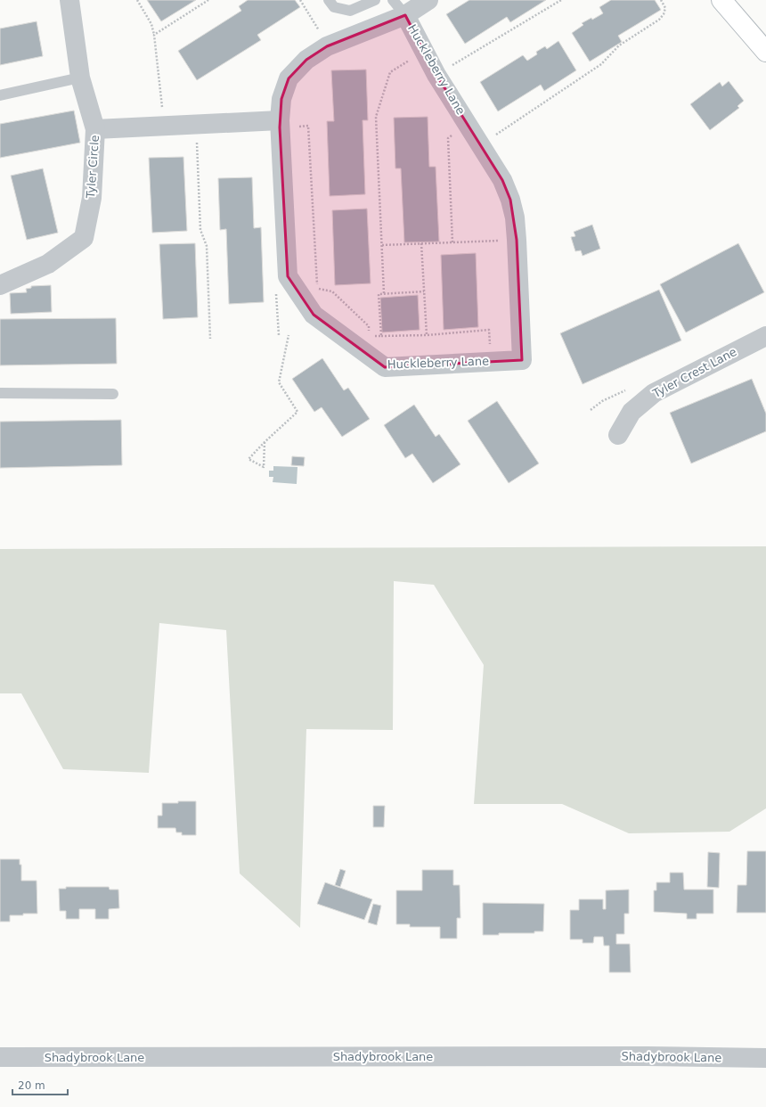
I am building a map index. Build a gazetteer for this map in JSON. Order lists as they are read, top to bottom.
{
  "streets": {
    "street": [
      "Huckleberry Lane",
      "Tyler Circle",
      "Tyler Crest Lane",
      "Shadybrook Lane"
    ]
  },
  "scale_bar": "20 m"
}
